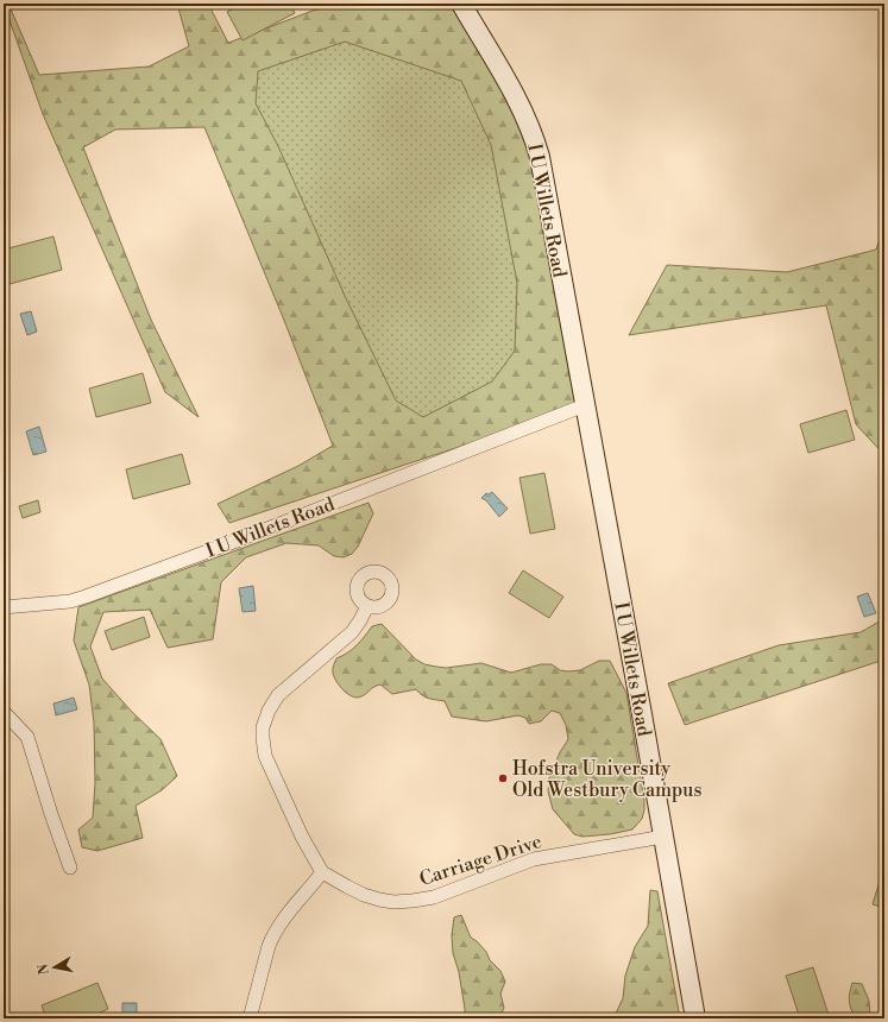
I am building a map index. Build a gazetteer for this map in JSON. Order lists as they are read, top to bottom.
{
  "streets": {
    "street": ["I U Willets Road", "Carriage Drive"]
  },
  "crossings": [
    ["I U Willets Road", "Carriage Drive"]
  ],
  "places": ["Hofstra University Old Westbury Campus"],
  "north": "left"
}
